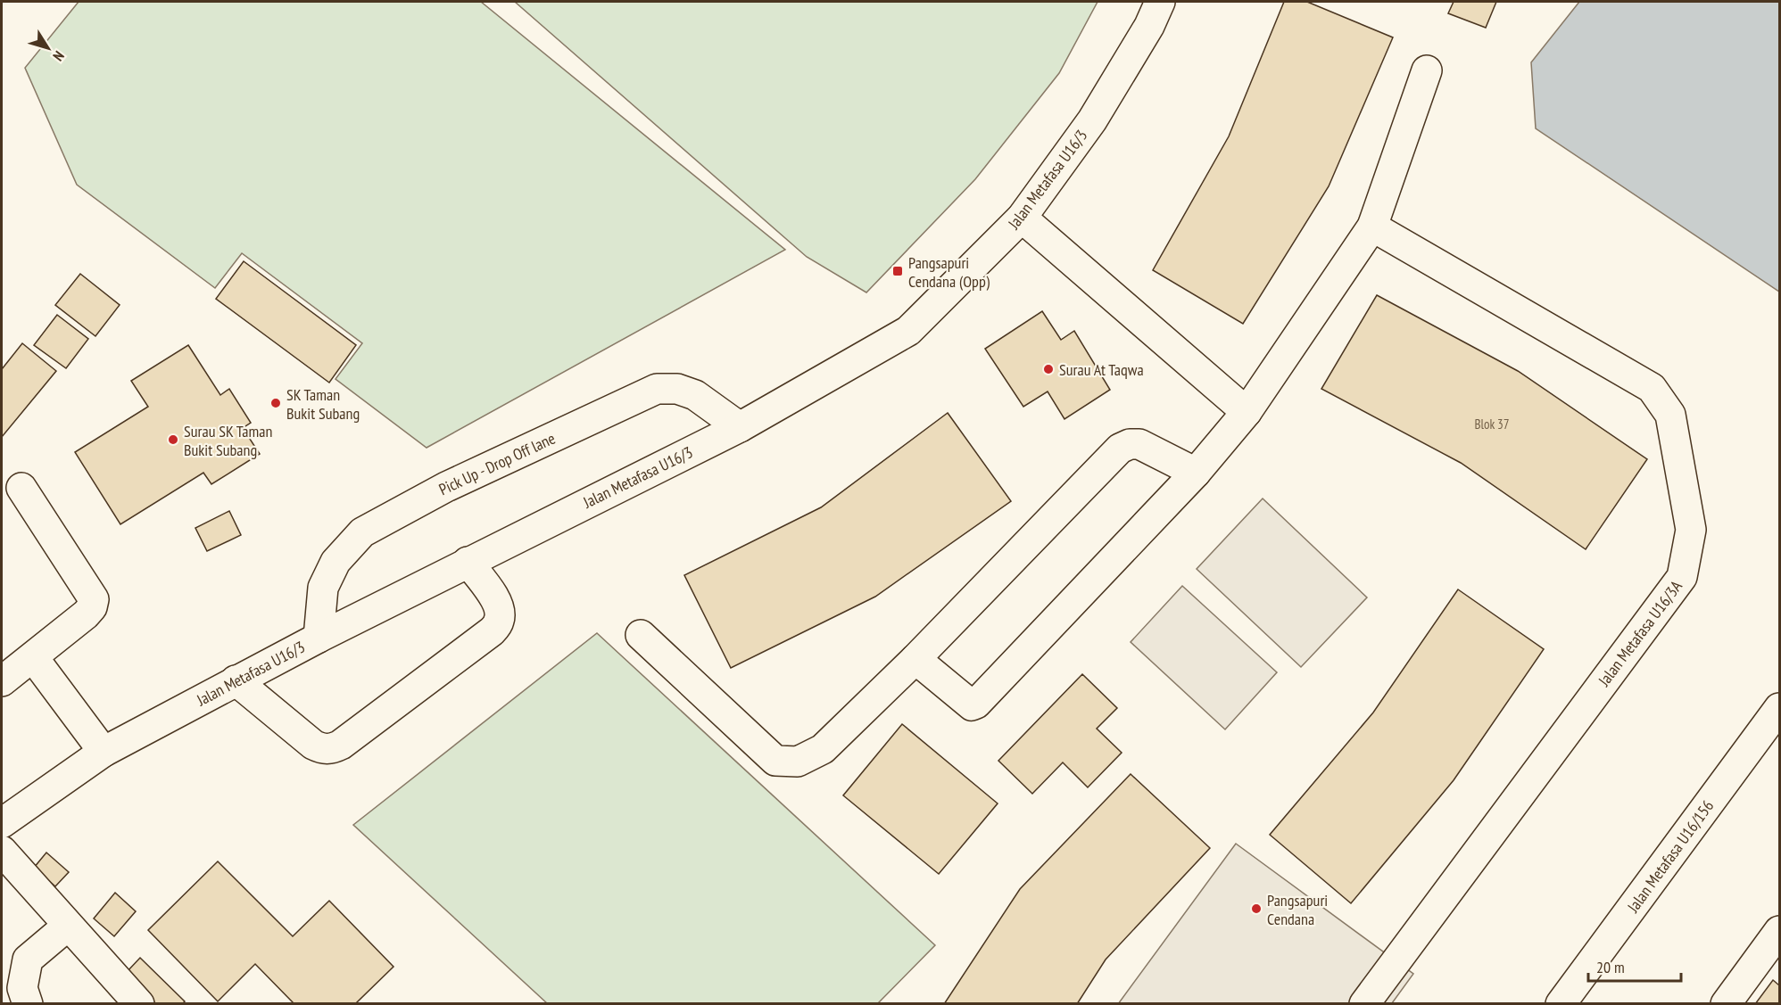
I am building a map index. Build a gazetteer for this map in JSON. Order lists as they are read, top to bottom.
{
  "streets": {
    "street": [
      "Jalan Metafasa U16/3",
      "Pick Up - Drop Off lane",
      "Jalan Metafasa U16/3A",
      "Jalan Metafasa U16/156"
    ]
  },
  "crossings": [
    ["Jalan Metafasa U16/3", "Pick Up - Drop Off lane"]
  ],
  "places": {
    "transit": ["Pangsapuri Cendana (Opp)"],
    "other": [
      "Surau At Taqwa",
      "SK Taman Bukit Subang",
      "Surau SK Taman Bukit Subang",
      "Pangsapuri Cendana"
    ]
  },
  "house_numbers": ["Blok 37"],
  "scale_bar": "20 m",
  "north": "bottom right"
}
